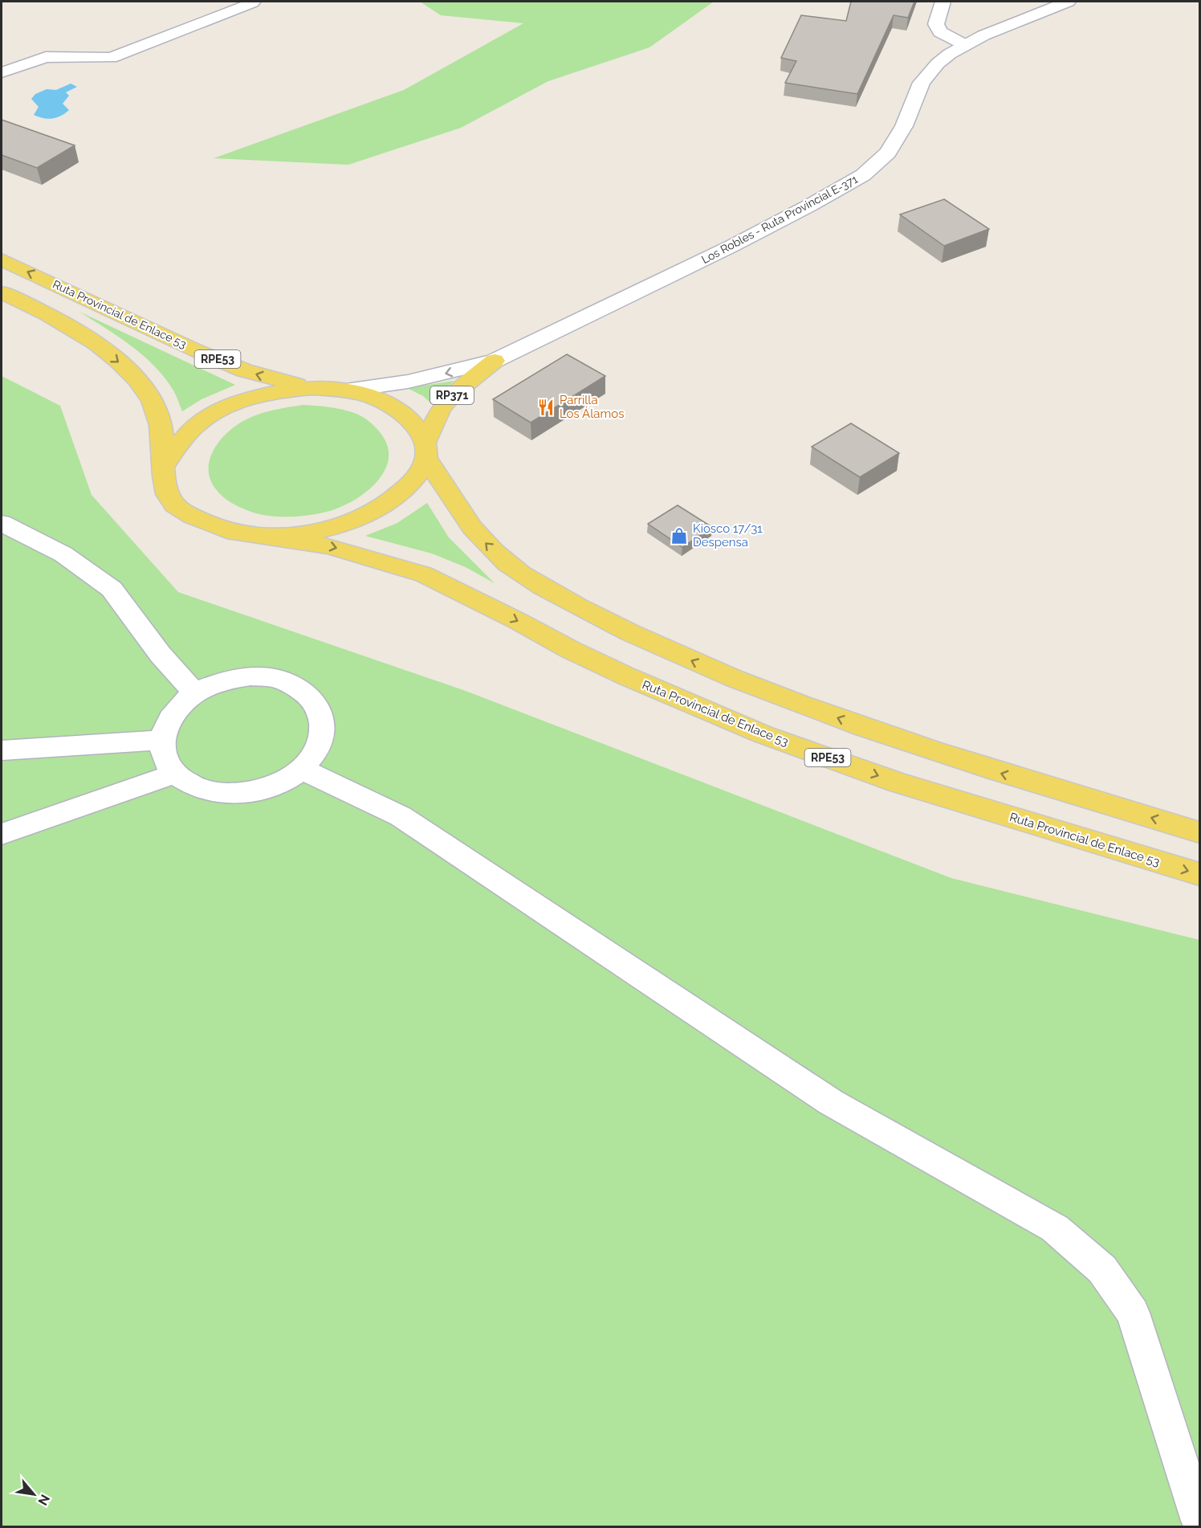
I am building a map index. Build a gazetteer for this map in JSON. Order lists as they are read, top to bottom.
{
  "streets": {
    "main road": ["Ruta Provincial de Enlace 53", "RPE53", "RP371"],
    "street": ["Los Robles - Ruta Provincial E-371"]
  },
  "crossings": [
    ["Los Robles - Ruta Provincial E-371", "RP371"],
    ["Ruta Provincial de Enlace 53", "RPE53"],
    ["RPE53", "RP371"]
  ],
  "places": {
    "restaurant": ["Parrilla Los Álamos"],
    "shop": ["Kiosco 17/31 Despensa"]
  },
  "north": "bottom right"
}
